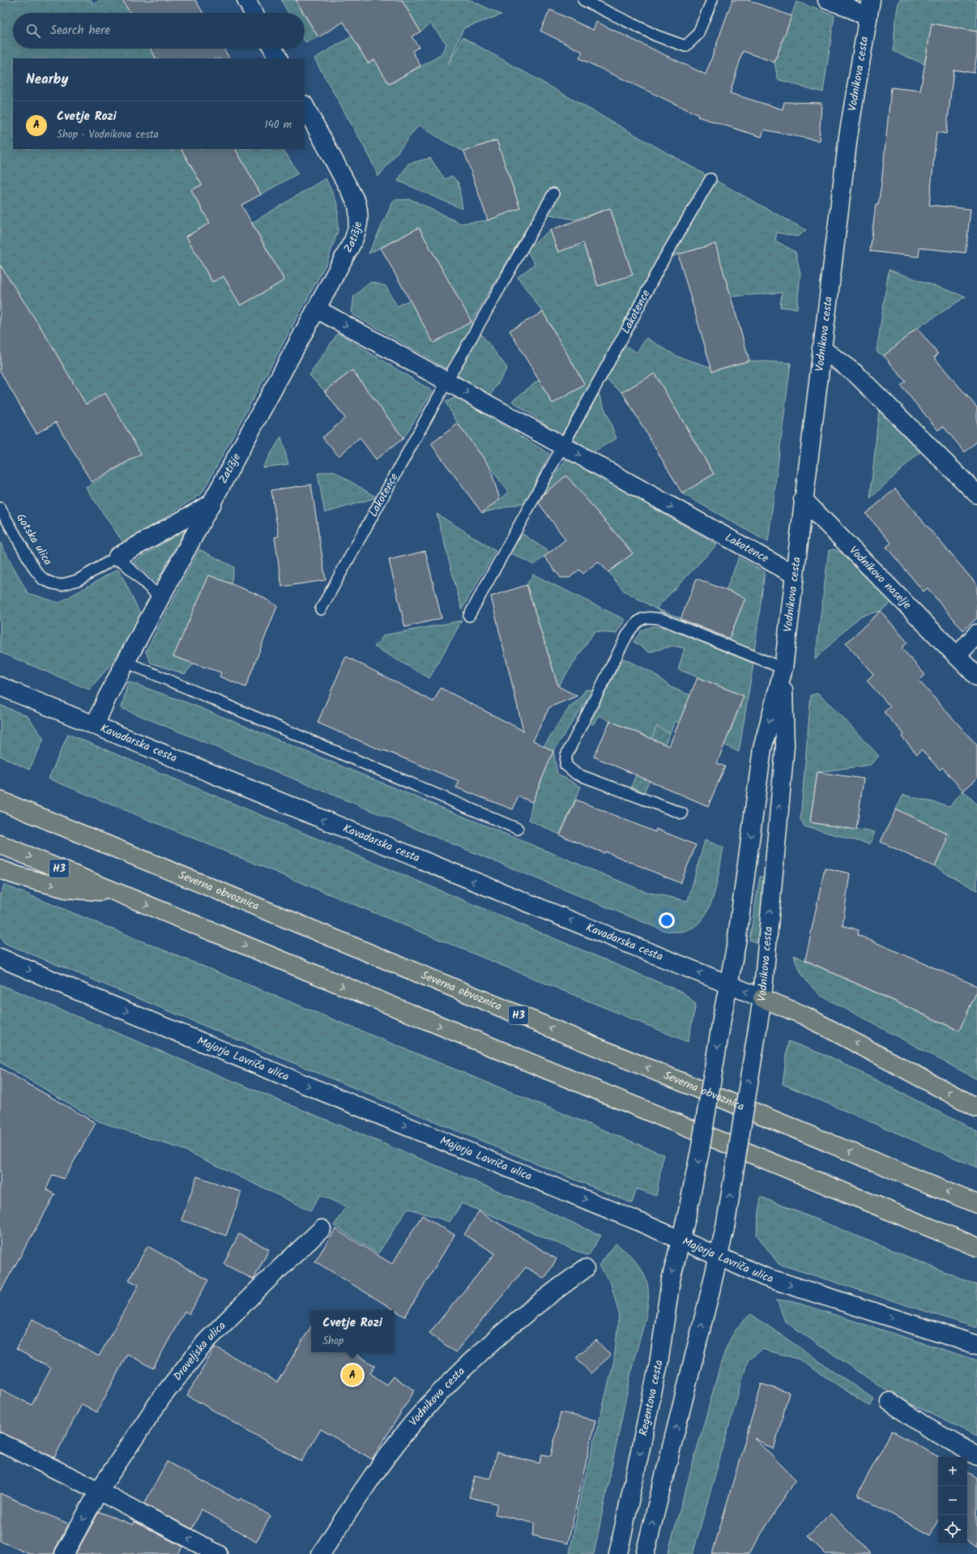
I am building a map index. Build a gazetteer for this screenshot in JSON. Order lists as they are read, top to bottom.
{
  "streets": {
    "highway": ["H3", "Severna obvoznica"],
    "street": [
      "Vodnikova cesta",
      "Zatišje",
      "Lakotence",
      "Vodnikovo naselje",
      "Kavadarska cesta",
      "Majorja Lavriča ulica",
      "Draveljska ulica",
      "Regentova cesta"
    ],
    "lane": ["Gotska ulica"]
  },
  "crossings": [
    ["Vodnikova cesta", "Lakotence"],
    ["Vodnikova cesta", "Vodnikovo naselje"],
    ["Vodnikova cesta", "Kavadarska cesta"],
    ["Vodnikova cesta", "Majorja Lavriča ulica"],
    ["Vodnikova cesta", "Regentova cesta"],
    ["Zatišje", "Lakotence"],
    ["Zatišje", "Kavadarska cesta"],
    ["Majorja Lavriča ulica", "Regentova cesta"]
  ],
  "one_way": ["Lakotence", "Kavadarska cesta", "Majorja Lavriča ulica"],
  "page": {
    "search": "Search here",
    "heading": "Nearby",
    "list": [
      {
        "mark": "A",
        "name": "Cvetje Rozi",
        "note": "Shop · Vodnikova cesta",
        "value": "140 m"
      }
    ],
    "popup": ["Cvetje Rozi", "Shop"],
    "pins": "A",
    "map_buttons": ["+", "−"]
  }
}
